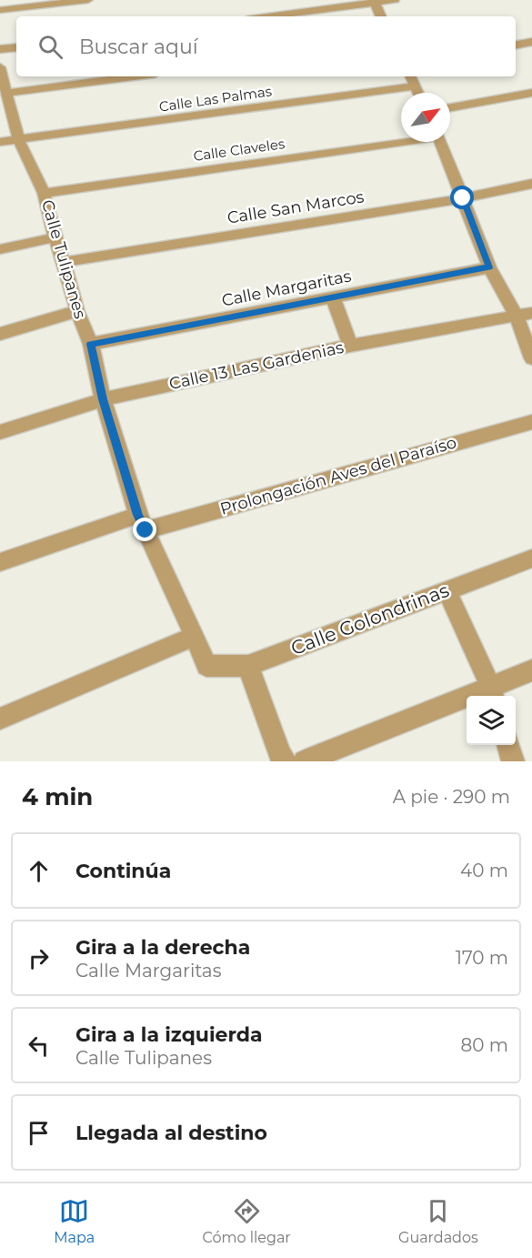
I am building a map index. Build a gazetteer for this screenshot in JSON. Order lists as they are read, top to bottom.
{
  "streets": {
    "street": [
      "Calle Las Palmas",
      "Calle Claveles",
      "Calle San Marcos",
      "Calle Tulipanes",
      "Calle Margaritas",
      "Calle 13 Las Gardenias",
      "Prolongación Aves del Paraíso",
      "Calle Golondrinas"
    ]
  },
  "crossings": [
    ["Calle Las Palmas", "Calle Tulipanes"],
    ["Calle Claveles", "Calle Tulipanes"],
    ["Calle San Marcos", "Calle Tulipanes"],
    ["Calle Tulipanes", "Calle Margaritas"],
    ["Calle Tulipanes", "Calle 13 Las Gardenias"],
    ["Calle Tulipanes", "Prolongación Aves del Paraíso"],
    ["Calle Tulipanes", "Calle Golondrinas"]
  ],
  "north": "top right",
  "page": {
    "search": "Buscar aquí",
    "heading": ["4 min", "A pie · 290 m"],
    "list": [
      ["Continúa", "40 m"],
      ["Gira a la derecha", "Calle Margaritas", "170 m"],
      ["Gira a la izquierda", "Calle Tulipanes", "80 m"],
      "Llegada al destino"
    ],
    "nav": ["Mapa", "Cómo llegar", "Guardados"]
  }
}
